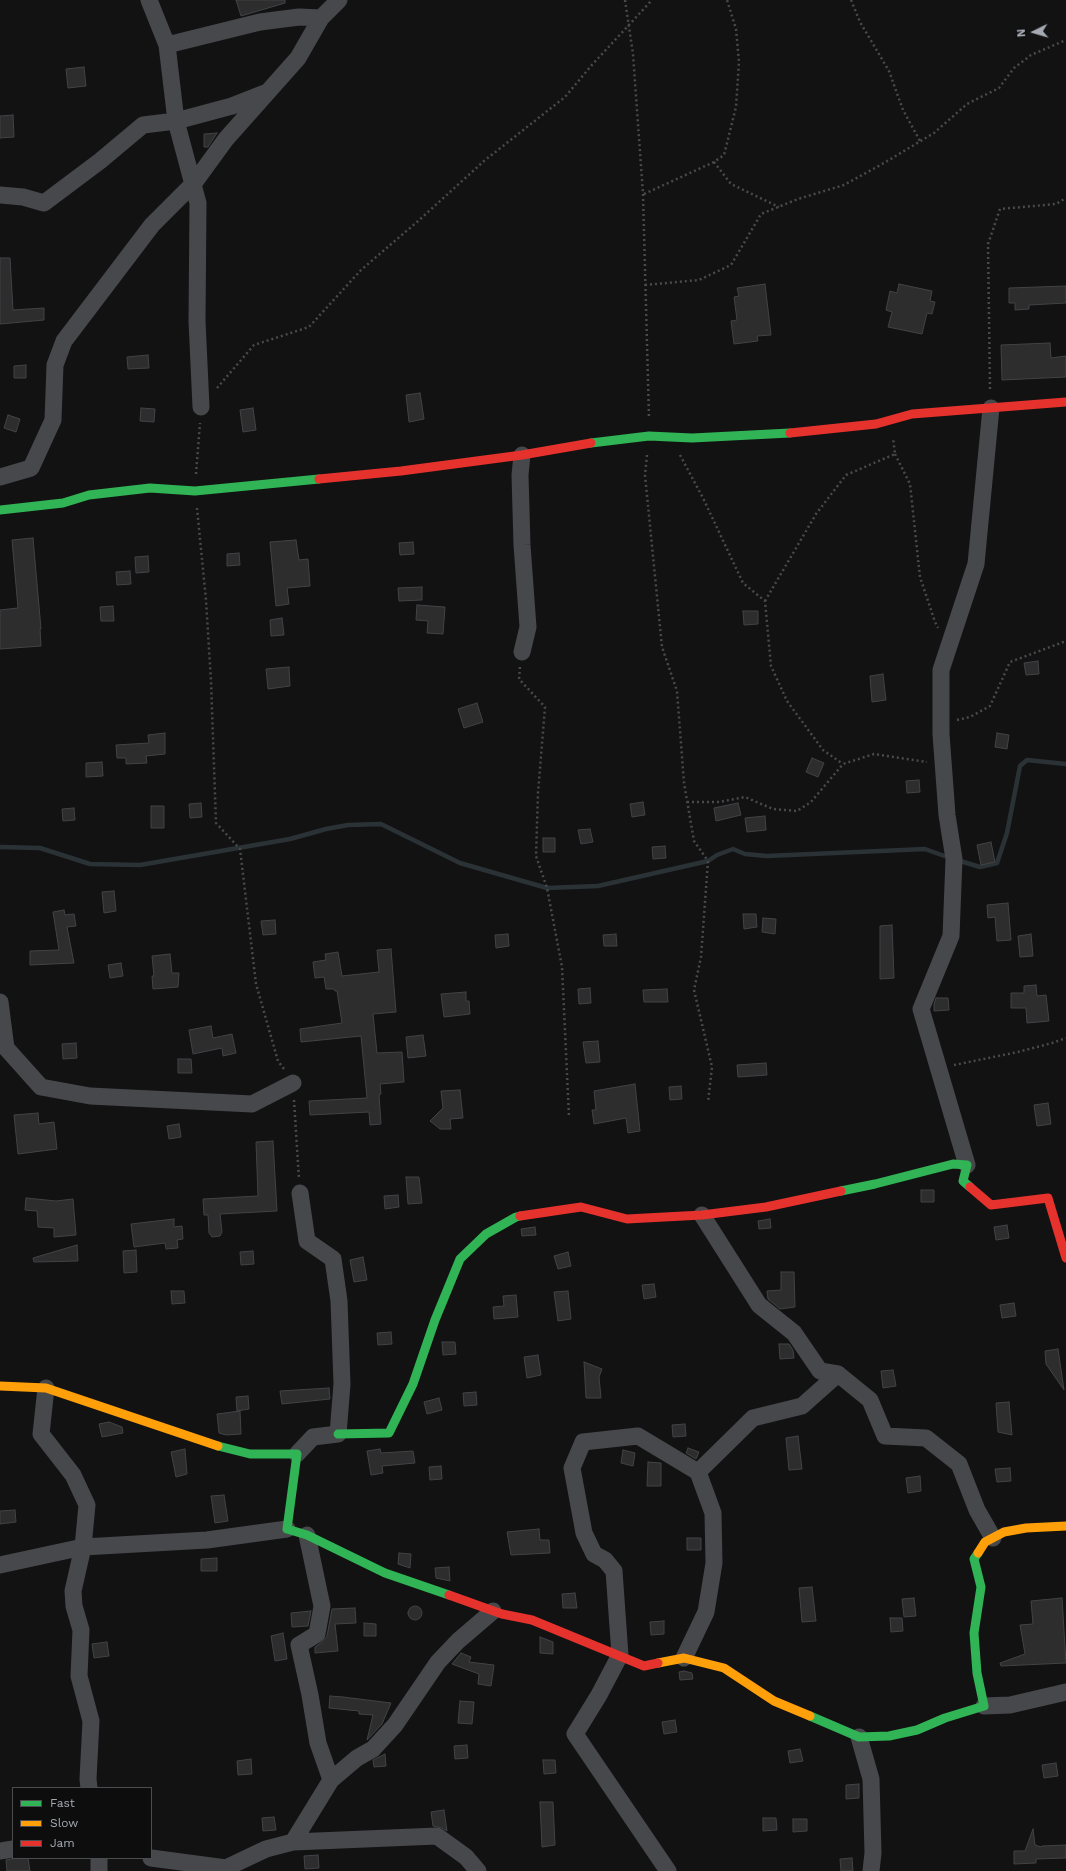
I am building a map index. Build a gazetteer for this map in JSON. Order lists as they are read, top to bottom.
{
  "legend": ["Fast", "Slow", "Jam"],
  "north": "left"
}
